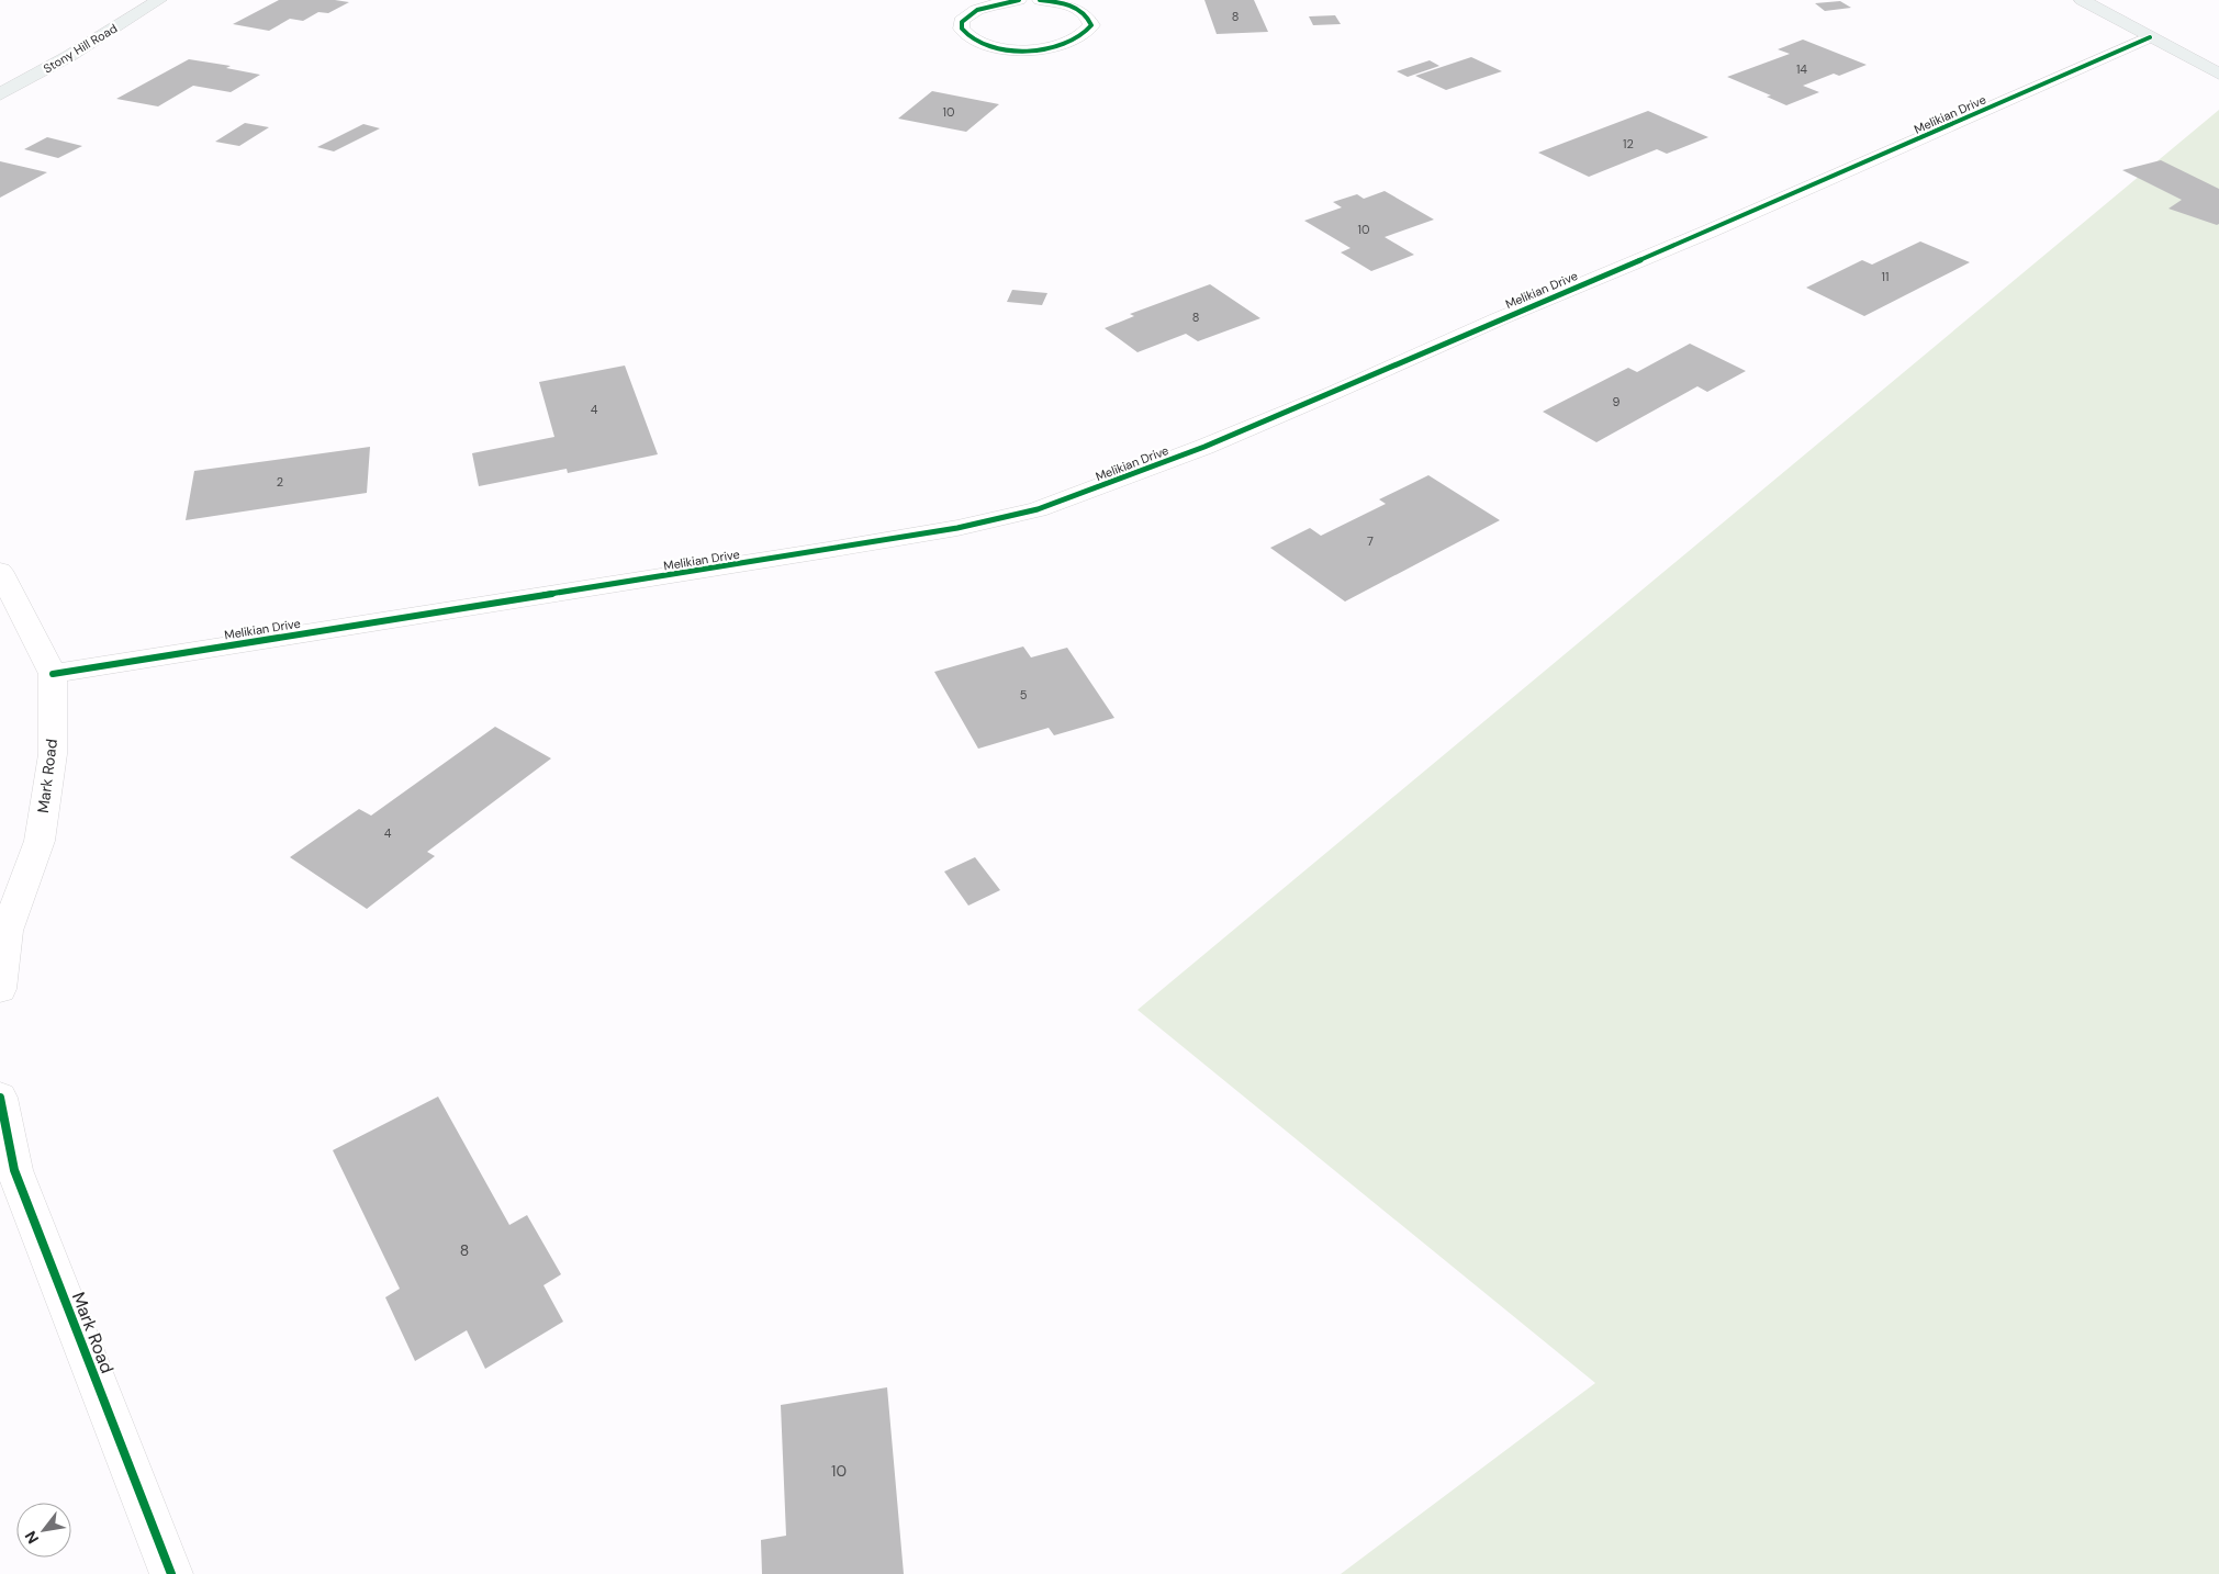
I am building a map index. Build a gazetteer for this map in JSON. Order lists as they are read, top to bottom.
{
  "streets": {
    "main road": ["Stony Hill Road"],
    "street": ["Melikian Drive", "Mark Road"]
  },
  "crossings": [
    ["Melikian Drive", "Mark Road"]
  ],
  "house_numbers": [
    "8",
    "14",
    "10",
    "12",
    "10",
    "11",
    "8",
    "9",
    "4",
    "2",
    "7",
    "5",
    "4",
    "8",
    "10"
  ],
  "north": "bottom left"
}
